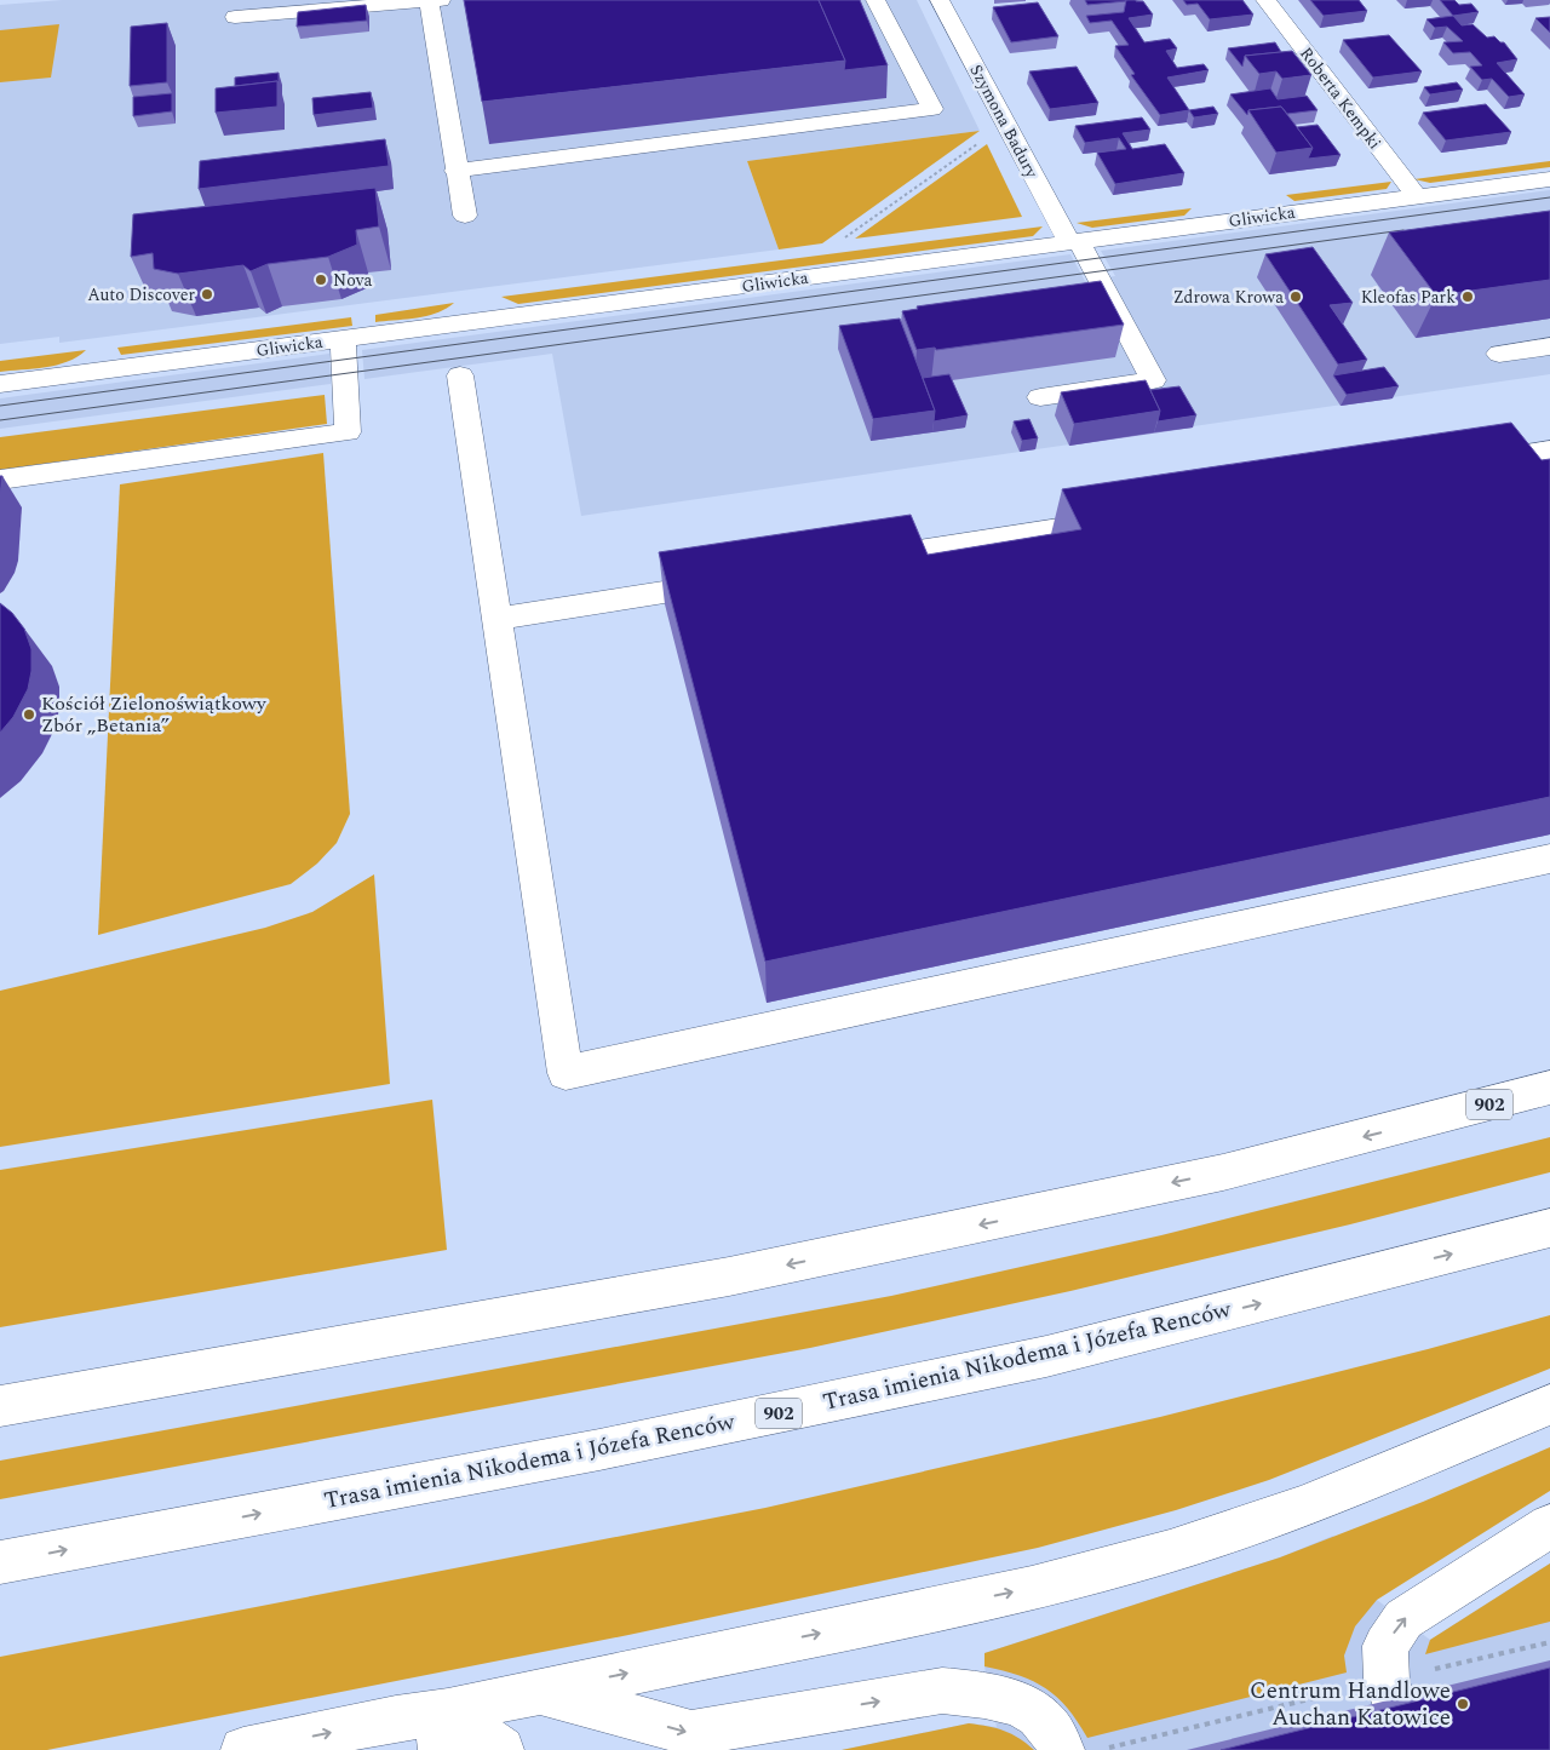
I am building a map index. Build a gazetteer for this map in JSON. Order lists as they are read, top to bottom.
{
  "streets": {
    "street": [
      "Roberta Kempki",
      "Szymona Badury",
      "Gliwicka",
      "902",
      "Trasa imienia Nikodema i Józefa Renców"
    ]
  },
  "crossings": [
    ["Roberta Kempki", "Gliwicka"],
    ["Szymona Badury", "Gliwicka"]
  ],
  "places": [
    "Nova",
    "Auto Discover",
    "Zdrowa Krowa",
    "Kleofas Park",
    "Kościół Zielonoświątkowy Zbór „Betania”",
    "Centrum Handlowe Auchan Katowice"
  ]
}
